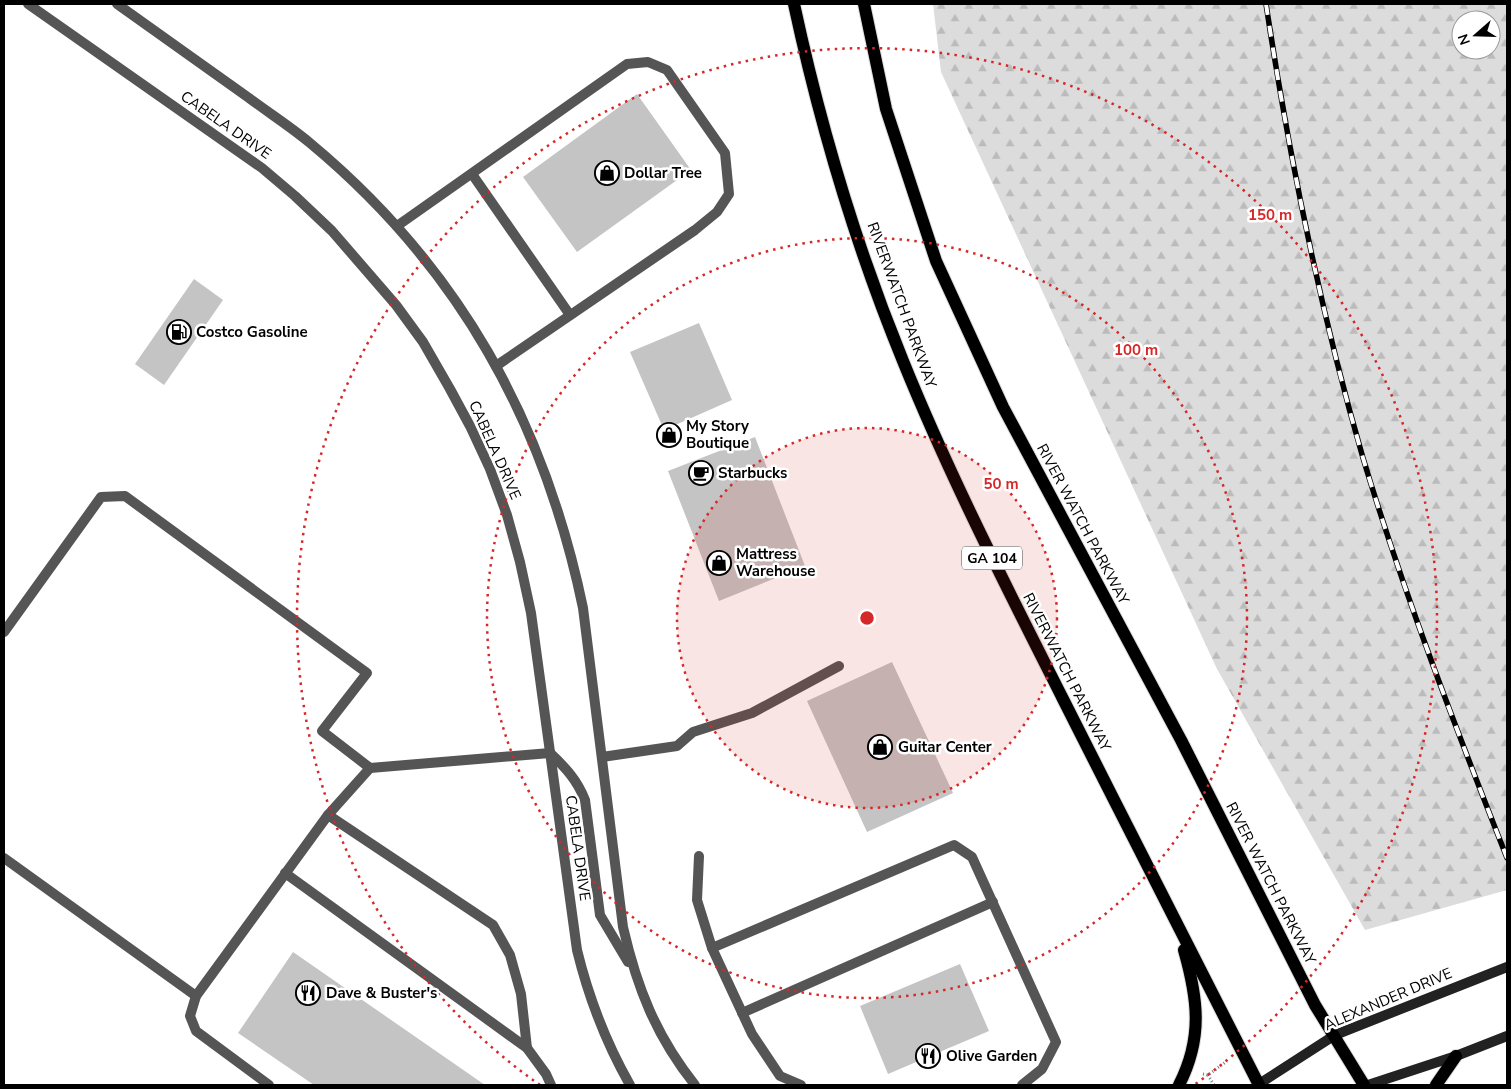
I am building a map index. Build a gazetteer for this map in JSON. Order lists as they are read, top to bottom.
{
  "streets": {
    "main road": [
      "RIVERWATCH PARKWAY",
      "RIVER WATCH PARKWAY",
      "GA 104",
      "ALEXANDER DRIVE"
    ],
    "street": ["CABELA DRIVE"]
  },
  "crossings": [
    ["RIVERWATCH PARKWAY", "ALEXANDER DRIVE"],
    ["RIVER WATCH PARKWAY", "ALEXANDER DRIVE"]
  ],
  "places": {
    "shop": [
      "Dollar Tree",
      "My Story Boutique",
      "Mattress Warehouse",
      "Guitar Center"
    ],
    "fuel station": ["Costco Gasoline"],
    "cafe": ["Starbucks"],
    "restaurant": ["Dave & Buster's", "Olive Garden"]
  },
  "north": "left",
  "rings": ["150 m", "100 m", "50 m"]
}
